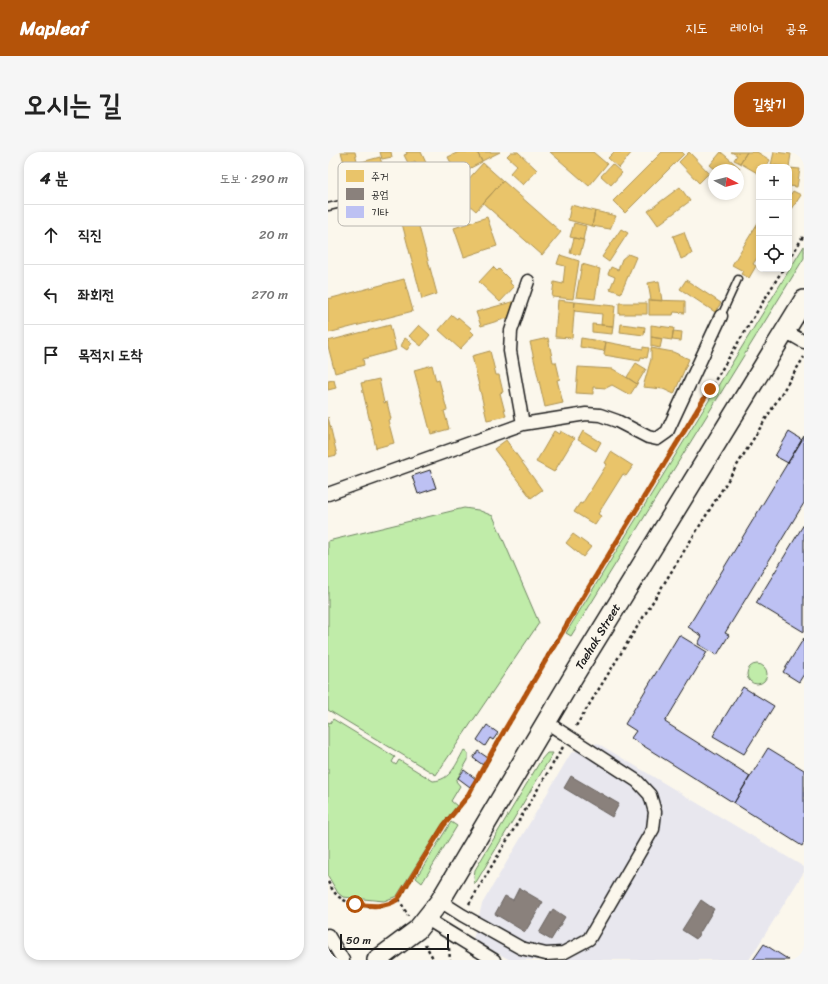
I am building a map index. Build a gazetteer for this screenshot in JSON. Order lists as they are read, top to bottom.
{
  "streets": {
    "main road": ["Taehak Street"]
  },
  "legend": ["주거", "공업", "기타"],
  "scale_bar": "50 m",
  "north": "right",
  "page": {
    "header": "Mapleaf",
    "nav": ["지도", "레이어", "공유"],
    "title": "오시는 길",
    "buttons": "길찾기",
    "heading": ["4 분", "도보 · 290 m"],
    "map_buttons": ["+", "−"],
    "list": [
      ["직진", "20 m"],
      ["좌회전", "270 m"],
      "목적지 도착"
    ],
    "scale": "50 m"
  }
}
